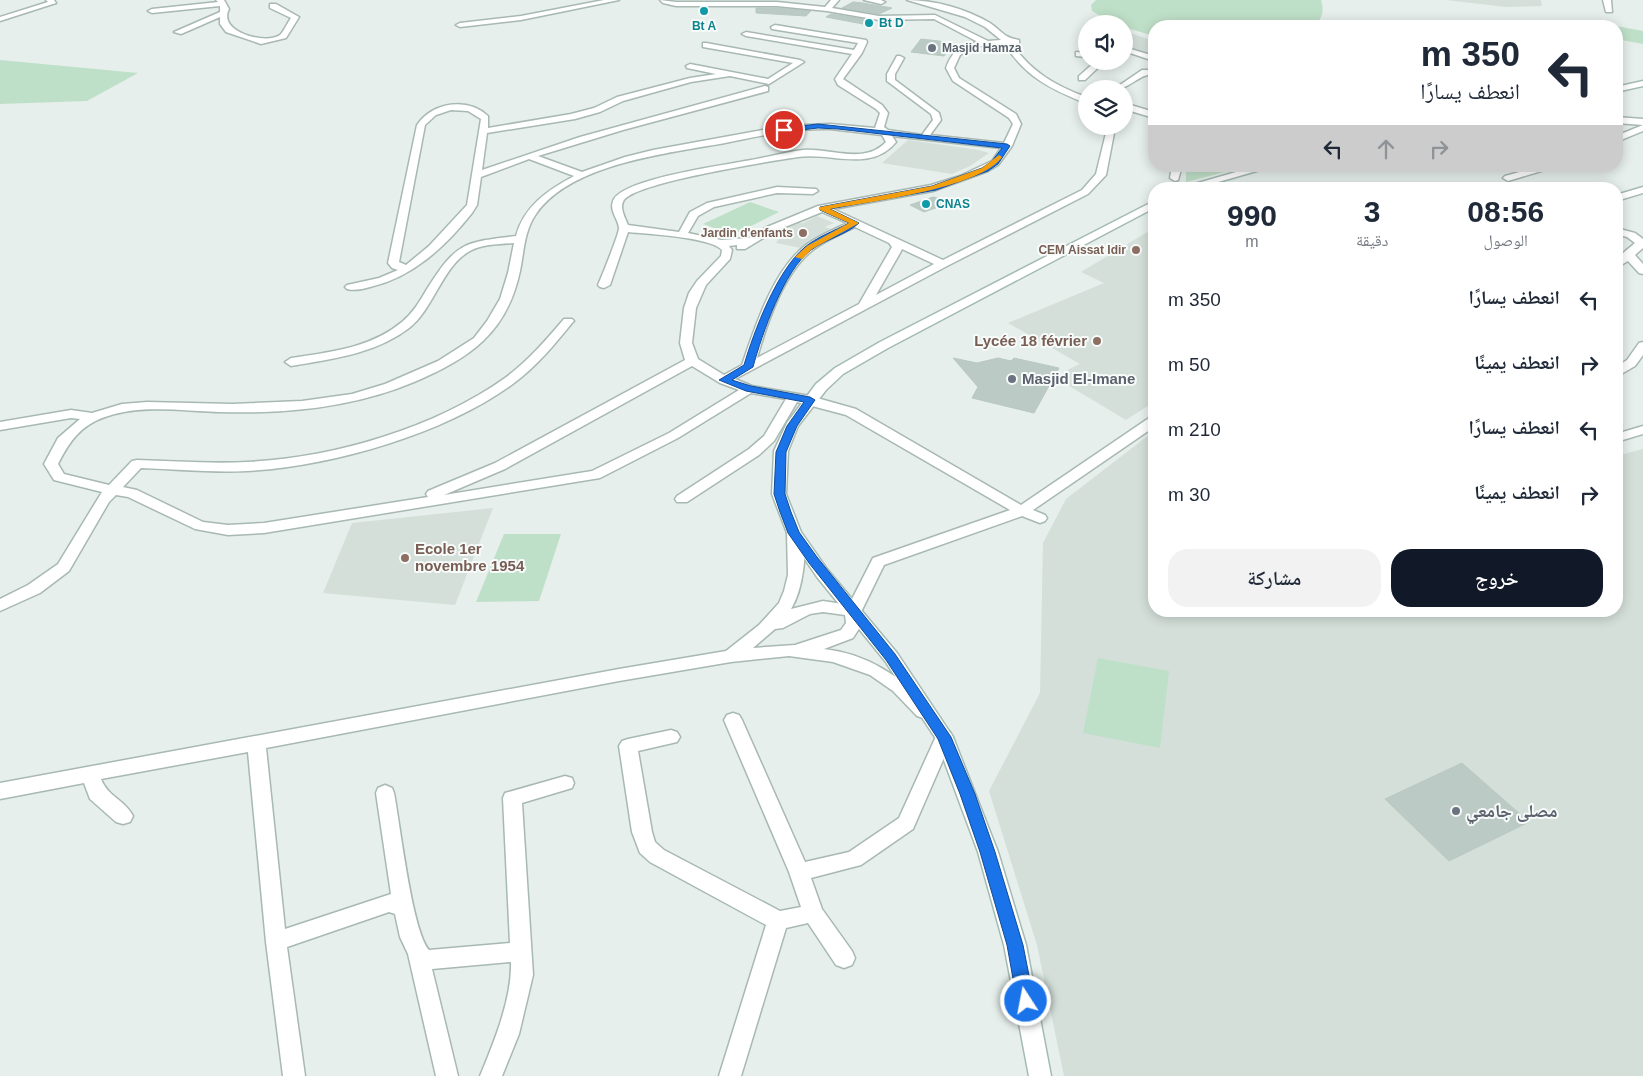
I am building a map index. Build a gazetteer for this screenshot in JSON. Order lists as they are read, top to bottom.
{
  "places": [
    "Bt A",
    "Bt D",
    "Masjid Hamza",
    "CNAS",
    "Jardin d'enfants",
    "CEM Aissat Idir",
    "Lycée 18 février",
    "Masjid El-Imane",
    "Ecole 1er novembre 1954",
    "مصلى جامعي"
  ],
  "page": {
    "turn": ["350 m", "انعطف يسارًا"],
    "eta": [
      "08:56",
      "الوصول",
      "3",
      "دقيقة",
      "990",
      "m"
    ],
    "list": [
      {
        "name": "انعطف يسارًا",
        "value": "350 m"
      },
      {
        "name": "انعطف يمينًا",
        "value": "50 m"
      },
      {
        "name": "انعطف يسارًا",
        "value": "210 m"
      },
      {
        "name": "انعطف يمينًا",
        "value": "30 m"
      }
    ],
    "buttons": ["خروج", "مشاركة"]
  }
}
